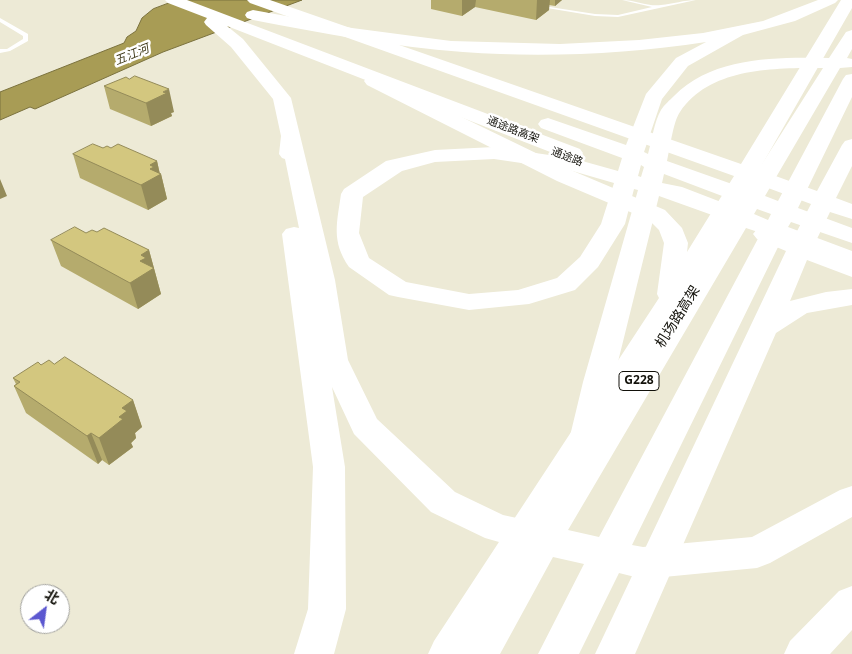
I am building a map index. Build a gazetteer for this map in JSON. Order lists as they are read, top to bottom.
{
  "streets": {
    "main road": [
      "通途路高架",
      "通途路",
      "机场路高架",
      "G228"
    ]
  },
  "crossings": [
    ["通途路高架", "通途路"]
  ],
  "water": ["五江河"],
  "north": "top right"
}
